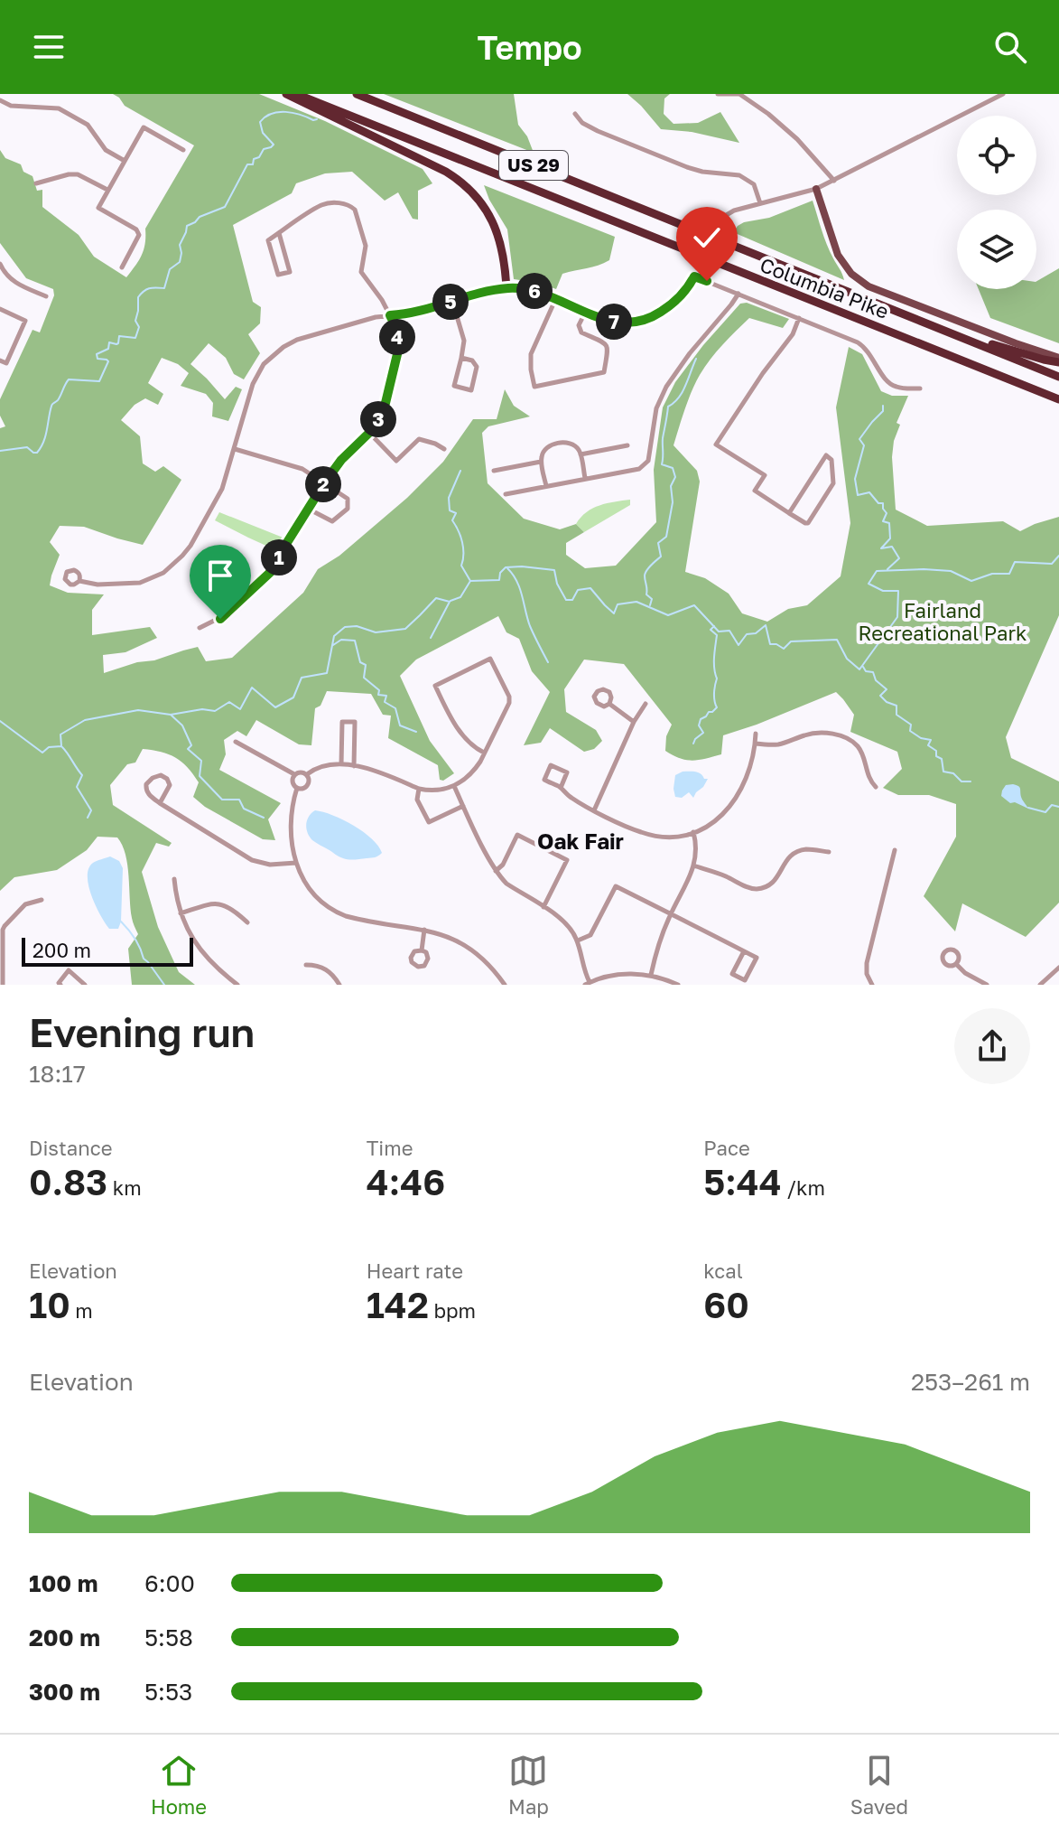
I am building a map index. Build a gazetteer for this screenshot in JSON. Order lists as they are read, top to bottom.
{
  "streets": {
    "highway": ["US 29", "Columbia Pike"]
  },
  "districts": ["Oak Fair"],
  "parks": ["Fairland Recreational Park"],
  "scale_bar": "200 m",
  "page": {
    "header": "Tempo",
    "pins": [
      "6",
      "5",
      "7",
      "4",
      "3",
      "2",
      "1"
    ],
    "scale": "200 m",
    "heading": ["Evening run", "18:17"],
    "stats": [
      ["Distance", "0.83 km"],
      ["Time", "4:46"],
      ["Pace", "5:44 /km"],
      ["Elevation", "10 m"],
      ["Heart rate", "142 bpm"],
      ["kcal", "60"]
    ],
    "chart": ["Elevation", "253–261 m"],
    "list": [
      {
        "name": "100 m",
        "note": "6:00"
      },
      {
        "name": "200 m",
        "note": "5:58"
      },
      {
        "name": "300 m",
        "note": "5:53"
      }
    ],
    "tabs": ["Home", "Map", "Saved"]
  }
}
